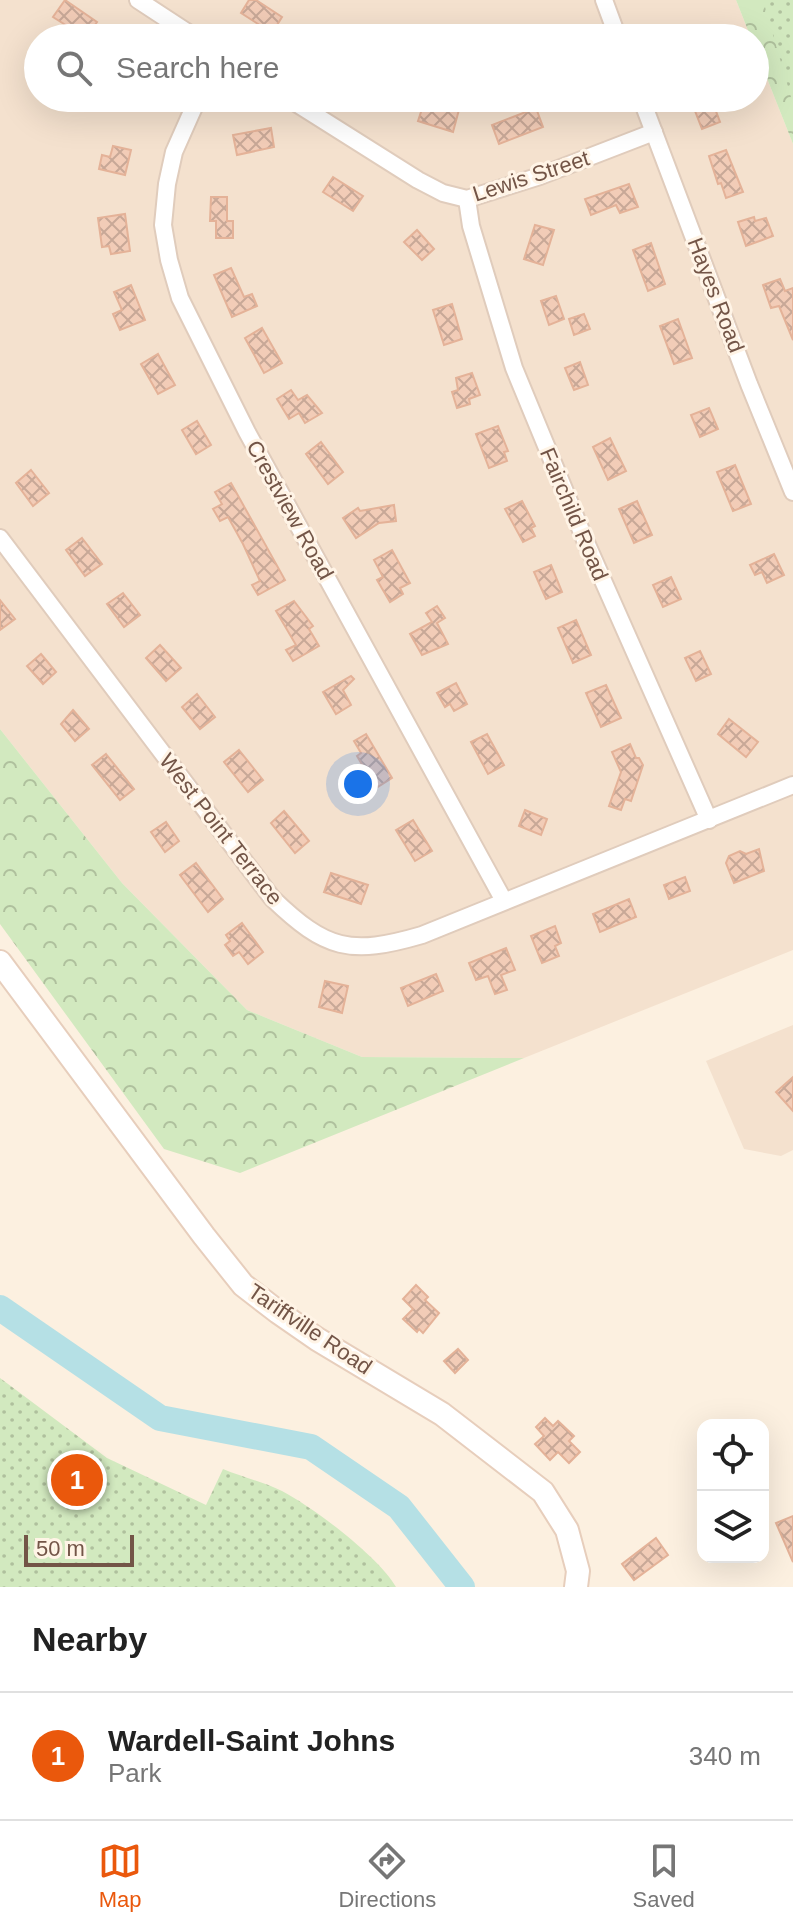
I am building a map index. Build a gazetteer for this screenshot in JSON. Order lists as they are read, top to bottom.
{
  "streets": {
    "main road": ["Tariffville Road"],
    "street": [
      "Lewis Street",
      "Hayes Road",
      "Crestview Road",
      "Fairchild Road",
      "West Point Terrace"
    ]
  },
  "crossings": [
    ["Lewis Street", "Hayes Road"],
    ["Lewis Street", "Fairchild Road"],
    ["Crestview Road", "West Point Terrace"],
    ["Fairchild Road", "West Point Terrace"]
  ],
  "scale_bar": "50 m",
  "page": {
    "search": "Search here",
    "pins": "1",
    "scale": "50 m",
    "heading": "Nearby",
    "list": [
      {
        "mark": "1",
        "name": "Wardell-Saint Johns",
        "note": "Park",
        "value": "340 m"
      }
    ],
    "nav": ["Map", "Directions", "Saved"]
  }
}
